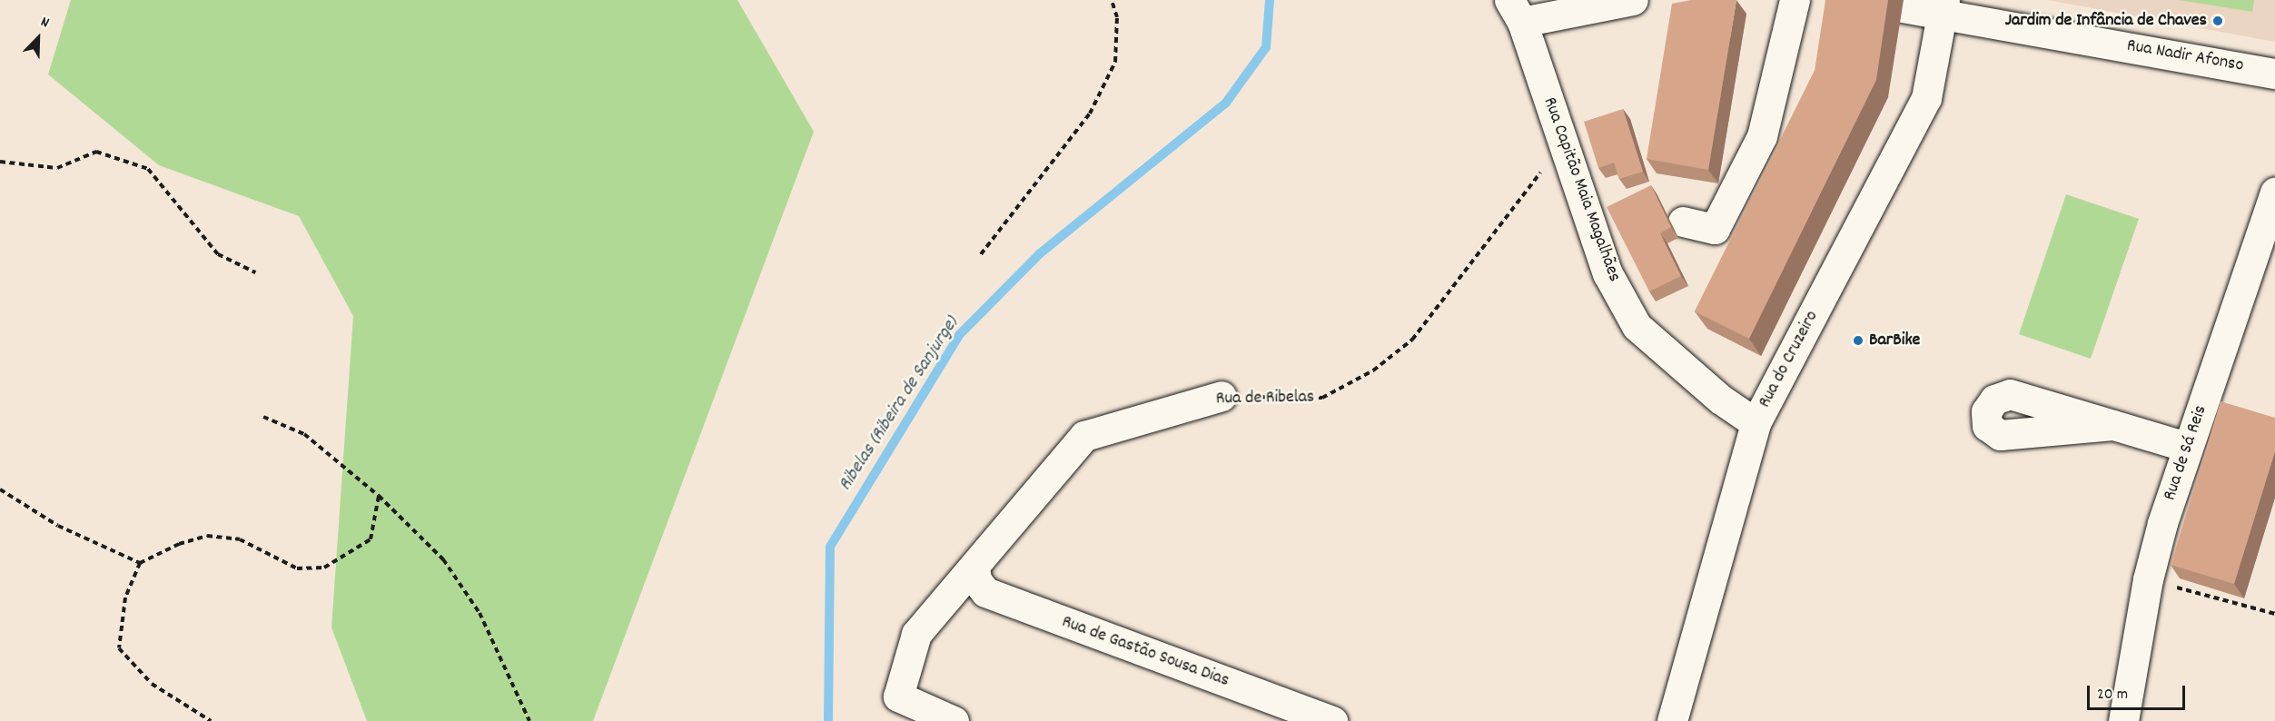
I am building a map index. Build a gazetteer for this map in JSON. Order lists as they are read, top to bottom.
{
  "streets": {
    "street": [
      "Rua Nadir Afonso",
      "Rua Capitão Maia Magalhães",
      "Rua do Cruzeiro",
      "Rua de Ribelas",
      "Rua de Sá Reis",
      "Rua de Gastão Sousa Dias"
    ]
  },
  "crossings": [
    ["Rua Nadir Afonso", "Rua do Cruzeiro"],
    ["Rua Capitão Maia Magalhães", "Rua do Cruzeiro"],
    ["Rua Capitão Maia Magalhães", "Rua de Ribelas"],
    ["Rua de Ribelas", "Rua de Gastão Sousa Dias"]
  ],
  "water": ["Ribelas (Ribeira de Sanjurge)"],
  "places": ["Jardim de Infância de Chaves", "BarBike"],
  "scale_bar": "20 m",
  "north": "top right"
}
